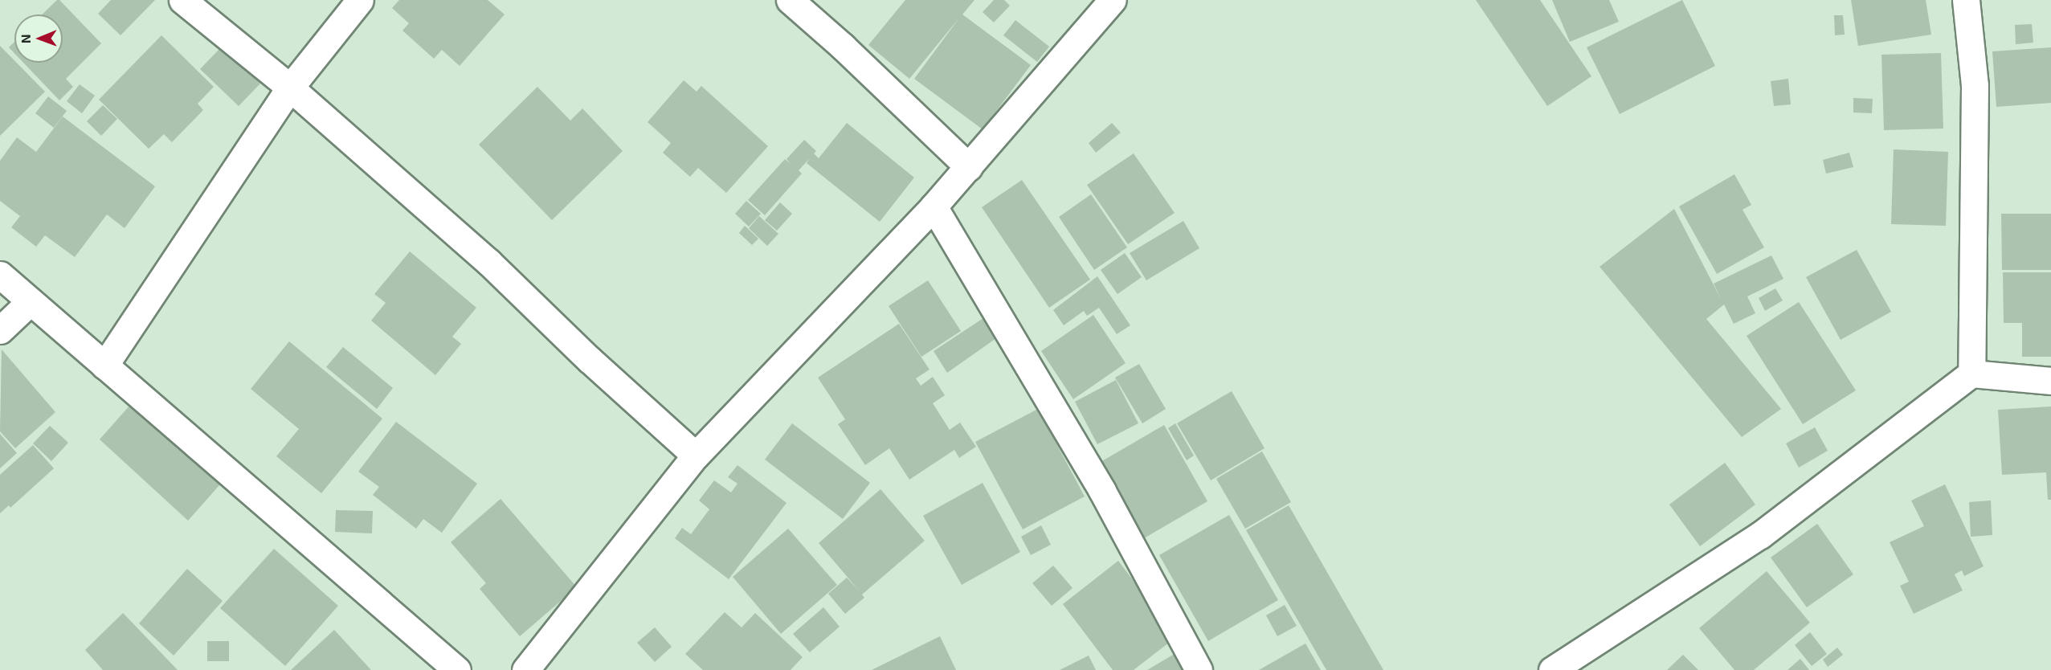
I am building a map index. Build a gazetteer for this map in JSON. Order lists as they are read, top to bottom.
{
  "north": "left"
}
